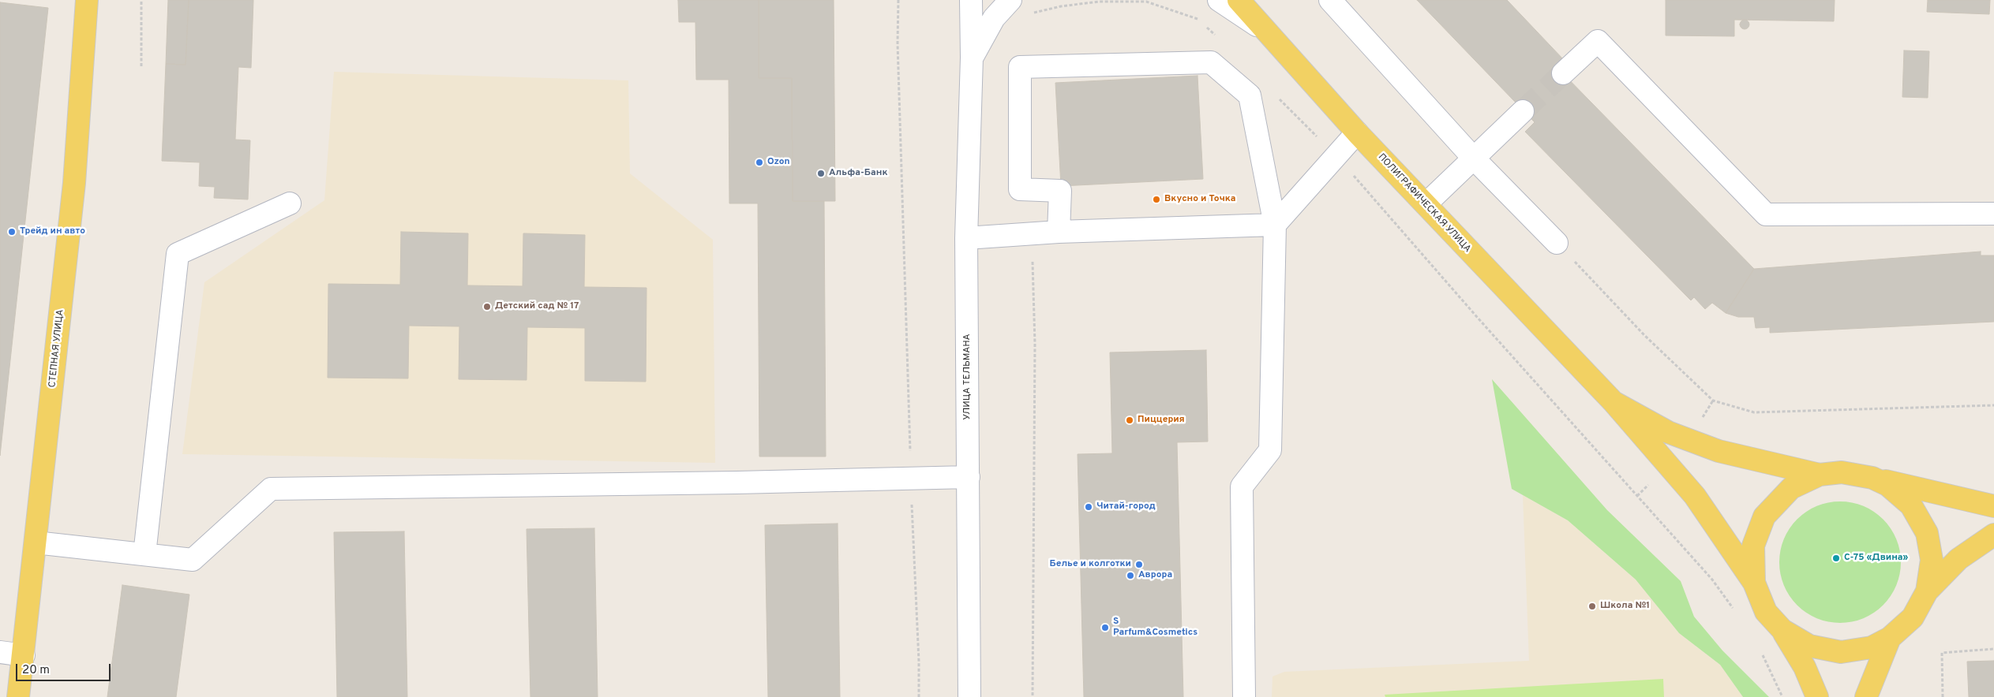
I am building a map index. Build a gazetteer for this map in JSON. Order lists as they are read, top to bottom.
{
  "streets": {
    "main road": ["ПОЛИГРАФИЧЕСКАЯ УЛИЦА", "СТЕПНАЯ УЛИЦА"],
    "street": ["УЛИЦА ТЕЛЬМАНА"]
  },
  "places": [
    "Ozon",
    "Альфа-Банк",
    "Вкусно и Точка",
    "Трейд ин авто",
    "Детский сад № 17",
    "Пиццерия",
    "Читай-город",
    "С-75 «Двина»",
    "Белье и колготки",
    "Аврора",
    "Школа №1",
    "S Parfum&Cosmetics"
  ],
  "scale_bar": "20 m"
}
